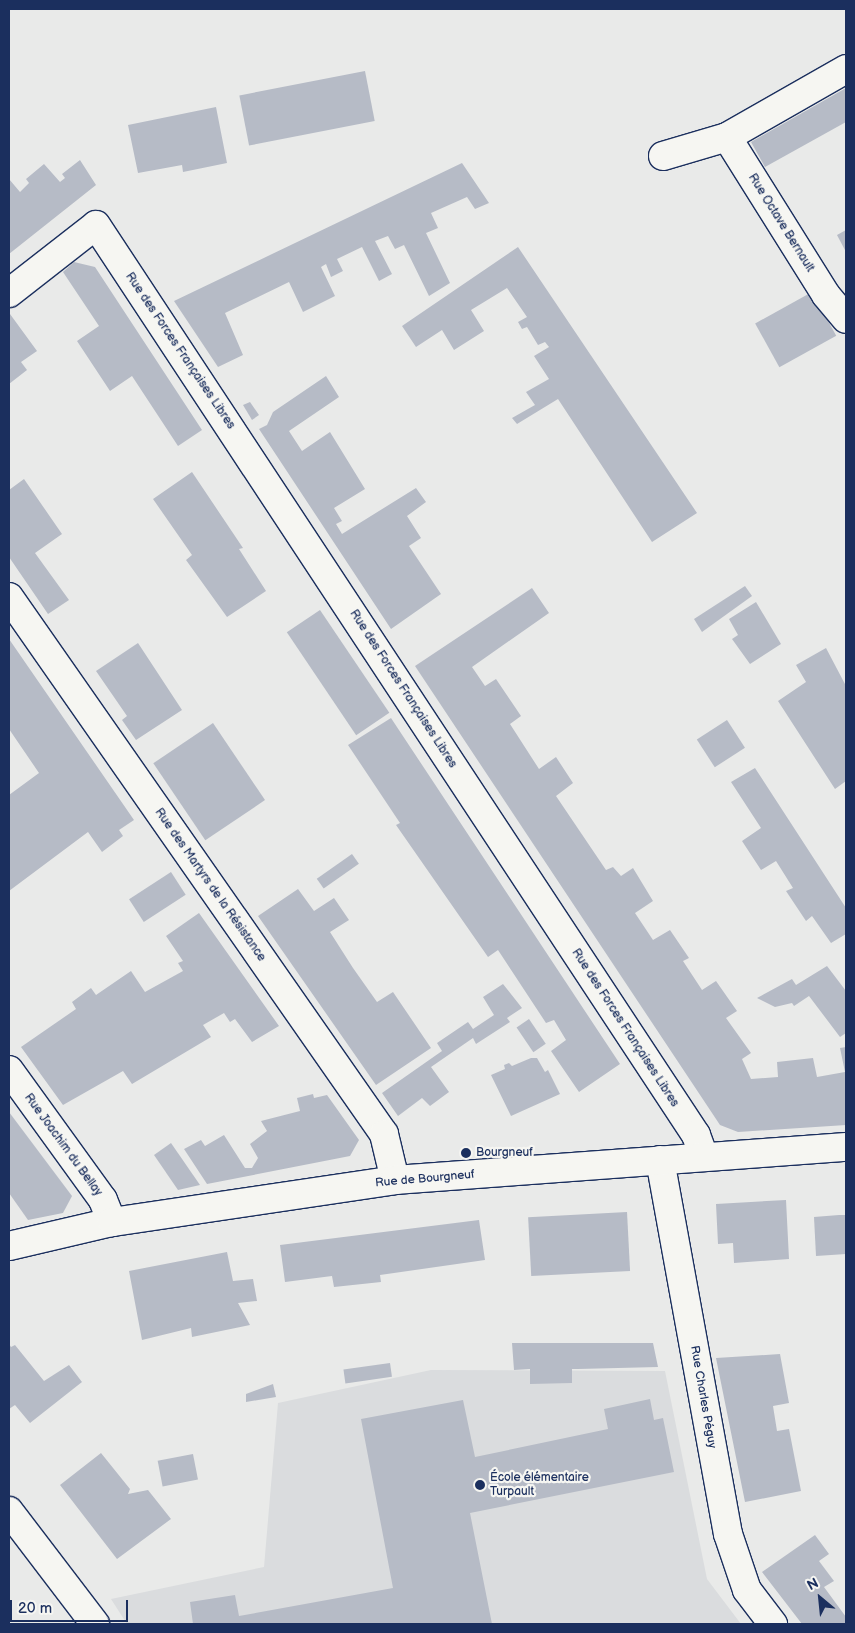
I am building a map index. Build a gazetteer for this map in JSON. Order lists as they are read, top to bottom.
{
  "streets": {
    "street": [
      "Rue Octave Bernault",
      "Rue des Forces Françaises Libres",
      "Rue des Martyrs de la Résistance",
      "Rue Joachim du Bellay",
      "Rue de Bourgneuf",
      "Rue Charles Péguy"
    ]
  },
  "crossings": [
    ["Rue des Forces Françaises Libres", "Rue de Bourgneuf"],
    ["Rue des Martyrs de la Résistance", "Rue de Bourgneuf"],
    ["Rue Joachim du Bellay", "Rue de Bourgneuf"],
    ["Rue de Bourgneuf", "Rue Charles Péguy"]
  ],
  "places": ["Bourgneuf", "École élémentaire Turpault"],
  "scale_bar": "20 m",
  "north": "top left"
}
